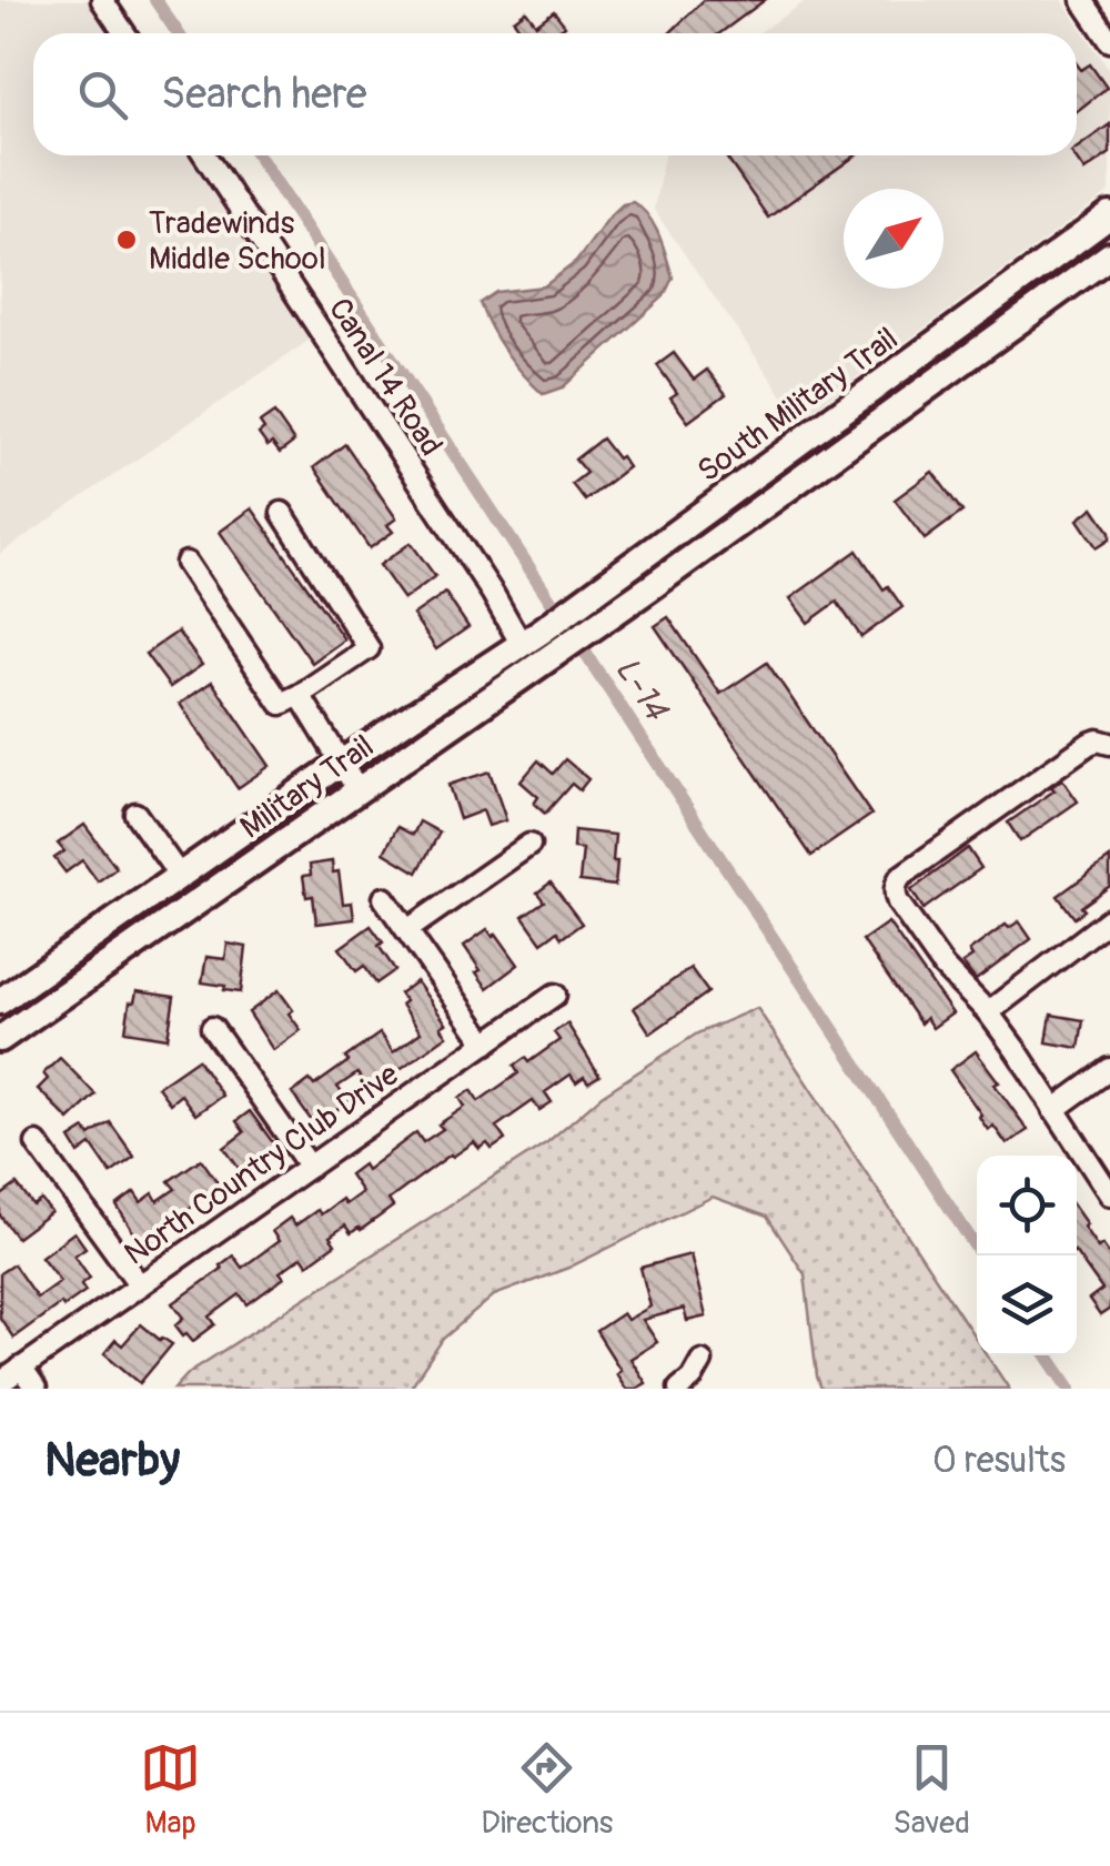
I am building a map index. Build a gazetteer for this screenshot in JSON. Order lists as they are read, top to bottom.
{
  "streets": {
    "main road": ["South Military Trail", "Military Trail"],
    "street": ["Canal 14 Road", "North Country Club Drive"]
  },
  "crossings": [
    ["Canal 14 Road", "Military Trail"],
    ["South Military Trail", "Military Trail"]
  ],
  "water": ["L-14"],
  "places": ["Tradewinds Middle School"],
  "north": "top right",
  "page": {
    "search": "Search here",
    "heading": ["Nearby", "0 results"],
    "nav": ["Map", "Directions", "Saved"]
  }
}
